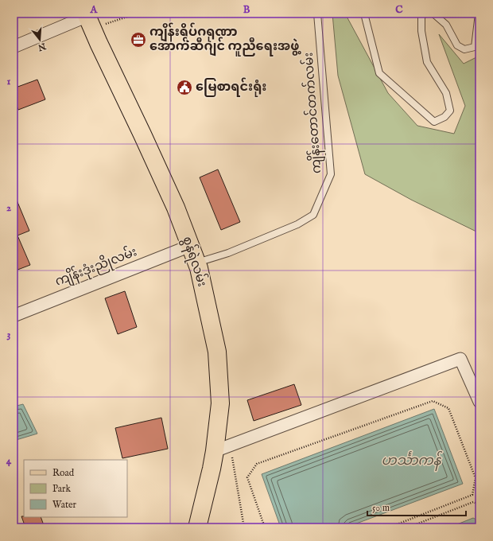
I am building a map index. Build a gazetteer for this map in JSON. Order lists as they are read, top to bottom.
{
  "streets": {
    "main road": ["စွန်ရဲလမ်း"],
    "street": ["ကျိန်းဒုံးညိုလမ်း"],
    "lane": ["ကျိန်းတောင်တက်လမ်း"]
  },
  "crossings": [
    ["ကျိန်းတောင်တက်လမ်း", "စွန်ရဲလမ်း"],
    ["စွန်ရဲလမ်း", "ကျိန်းဒုံးညိုလမ်း"]
  ],
  "water": ["ဟင်္သာကန်"],
  "places": {
    "office": ["ကျိန်းရိပ်ဂရုဏာ အောက်ဆီဂျင် ကူညီရေးအဖွဲ့"],
    "public building": ["မြေစာရင်းရုံး"]
  },
  "legend": ["Road", "Park", "Water"],
  "scale_bar": "50 m",
  "north": "bottom",
  "grid": {
    "columns": ["A", "B", "C"],
    "rows": [
      "1",
      "2",
      "3",
      "4"
    ]
  }
}
